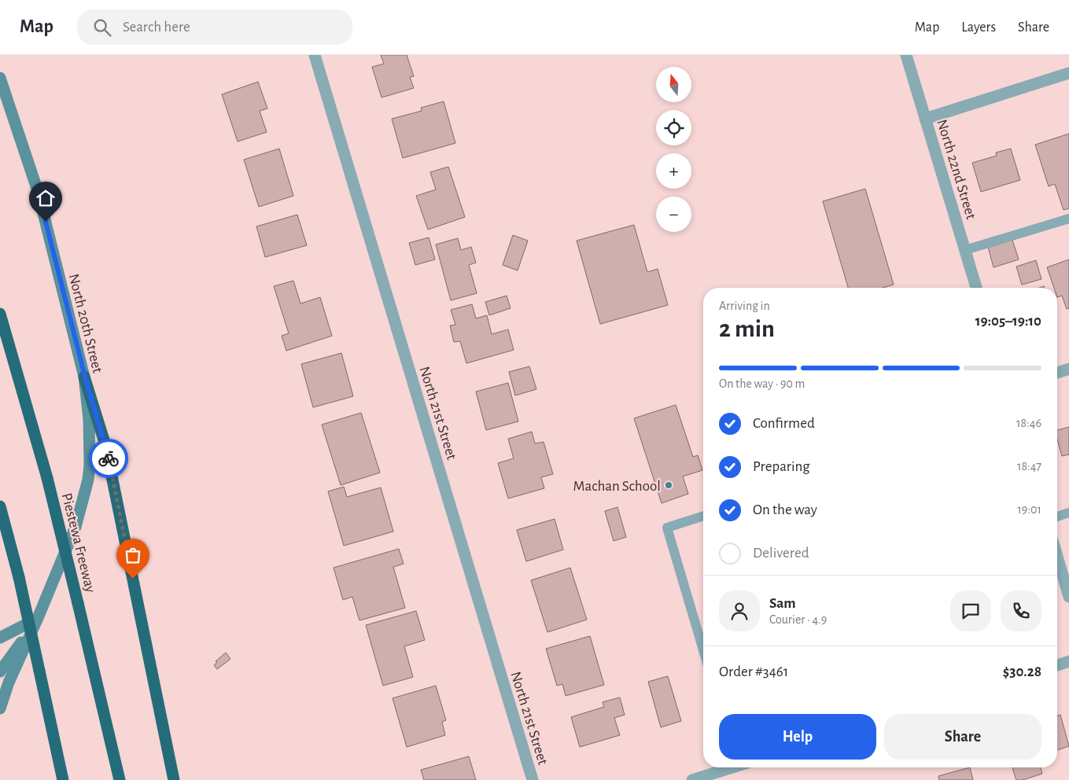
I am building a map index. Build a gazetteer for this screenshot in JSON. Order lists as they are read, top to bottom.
{
  "streets": {
    "highway": ["Piestewa Freeway"],
    "street": ["North 22nd Street", "North 20th Street", "North 21st Street"]
  },
  "places": ["Machan School"],
  "north": "top",
  "page": {
    "header": "Map",
    "search": "Search here",
    "nav": ["Map", "Layers", "Share"],
    "map_buttons": ["+", "−"],
    "heading": ["2 min", "Arriving in", "19:05–19:10"],
    "panel": [
      "Sam",
      "Courier · 4.9",
      "Order #3461",
      "$30.28"
    ],
    "bar": "On the way · 90 m",
    "list": [
      ["Confirmed", "18:46"],
      ["Preparing", "18:47"],
      ["On the way", "19:01"],
      "Delivered"
    ],
    "buttons": ["Help", "Share"]
  }
}
